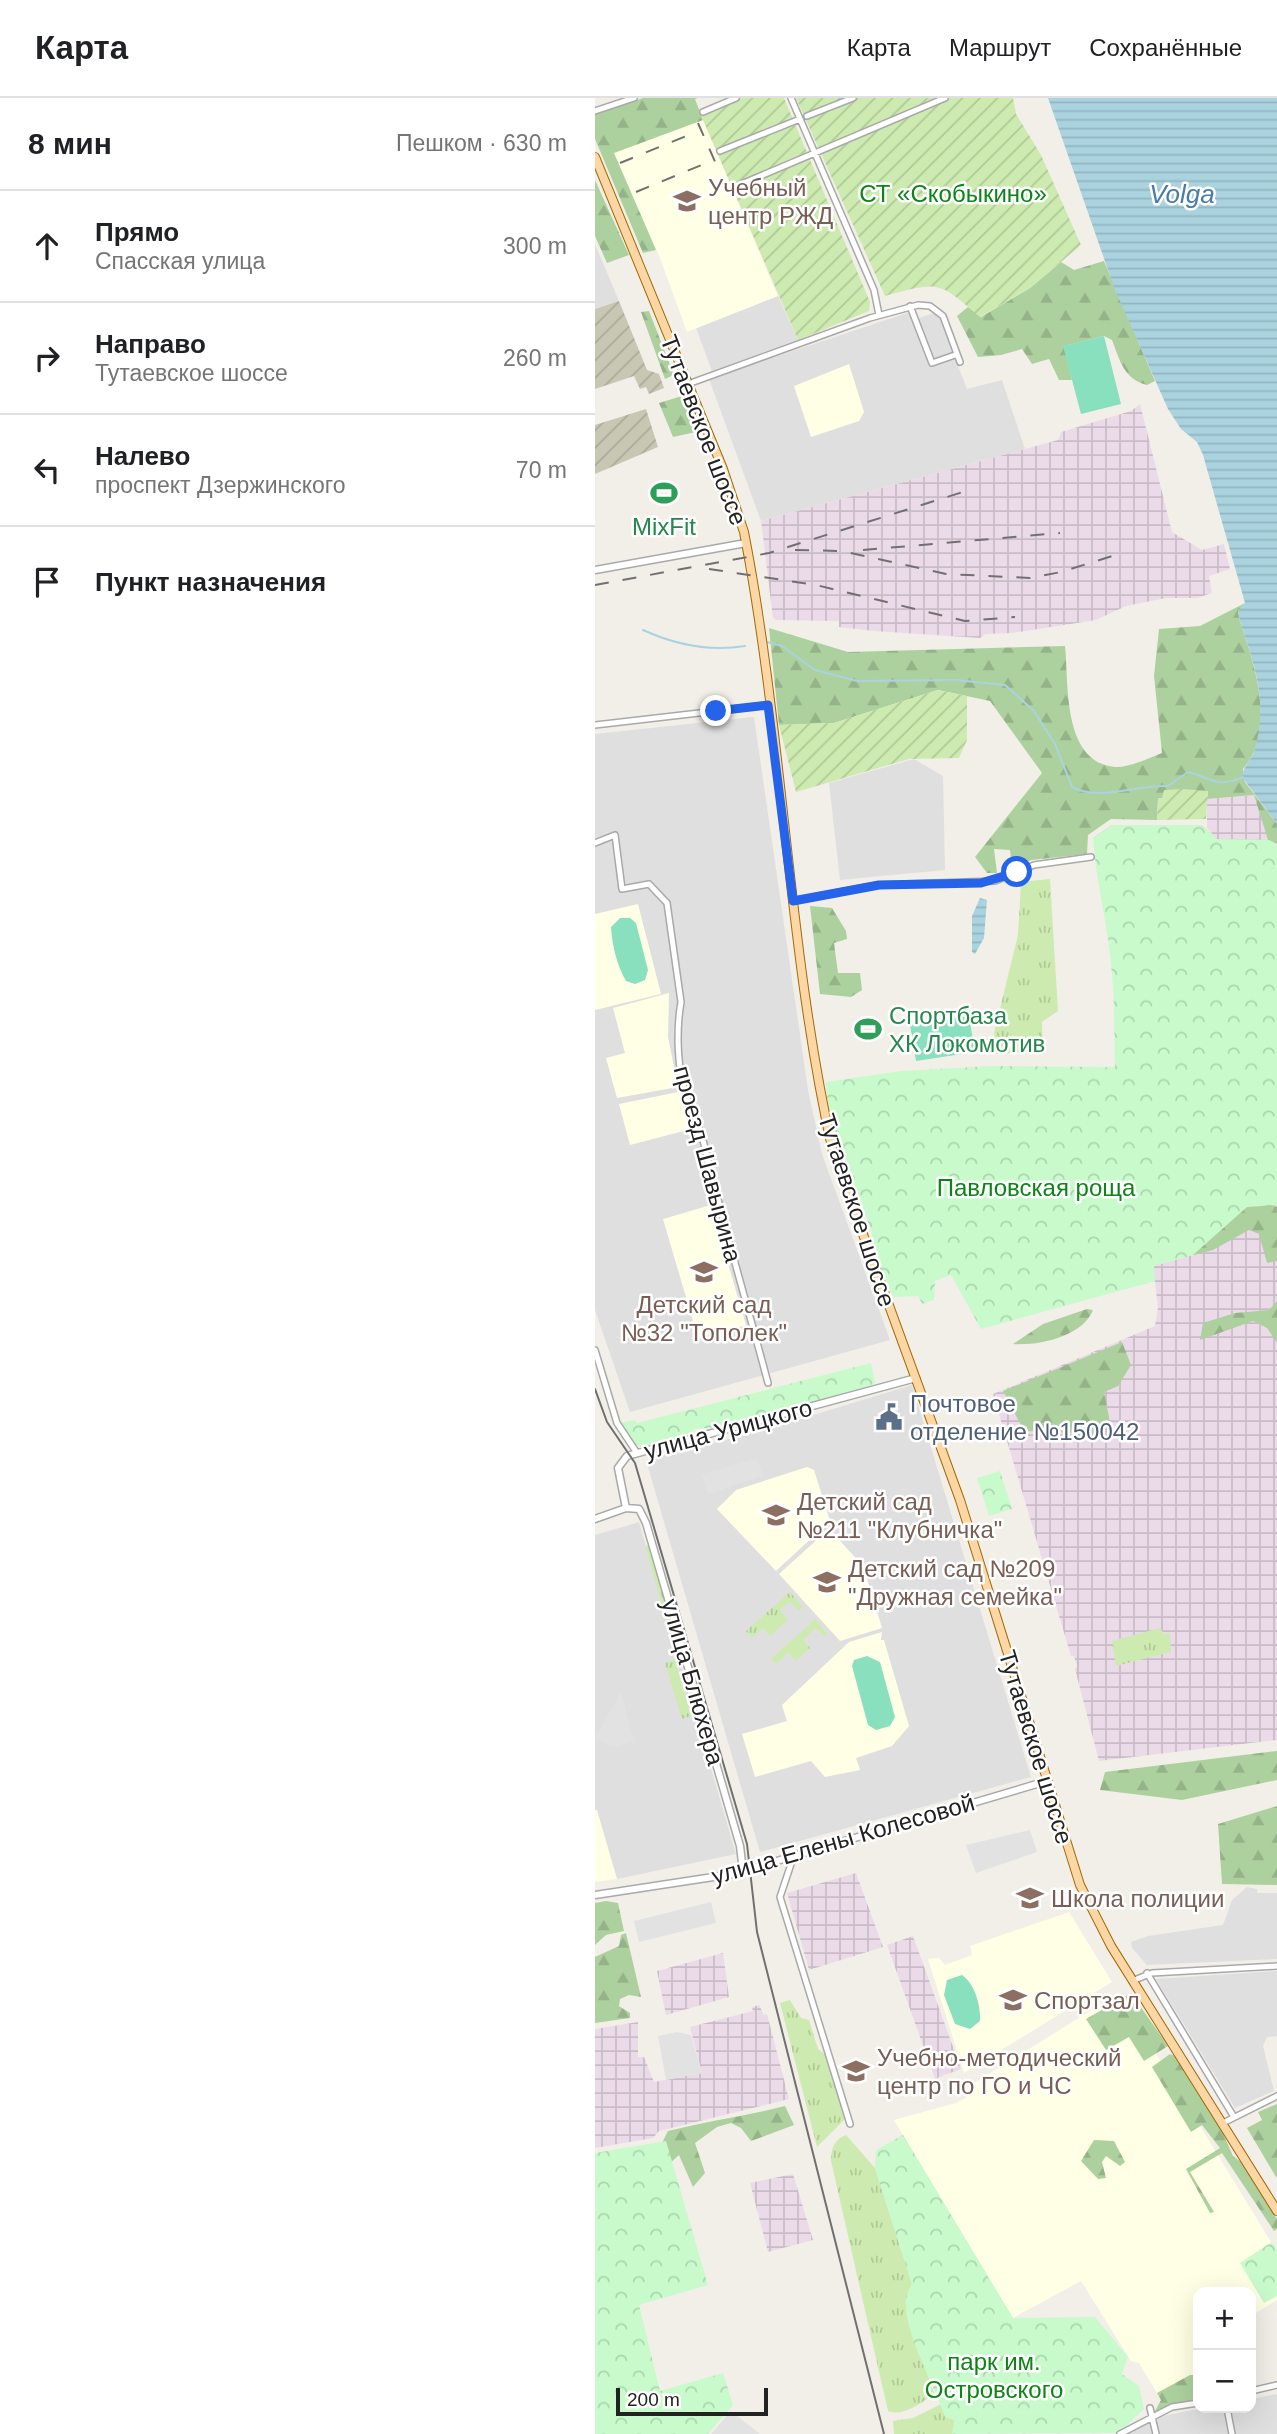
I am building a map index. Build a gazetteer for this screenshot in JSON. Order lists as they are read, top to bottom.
{
  "streets": {
    "main road": ["Тутаевское шоссе"],
    "street": [
      "проезд Шавырина",
      "улица Урицкого",
      "улица Блюхера",
      "улица Елены Колесовой"
    ]
  },
  "crossings": [
    ["Тутаевское шоссе", "улица Урицкого"],
    ["Тутаевское шоссе", "улица Елены Колесовой"],
    ["улица Урицкого", "улица Блюхера"],
    ["улица Блюхера", "улица Елены Колесовой"]
  ],
  "water": ["Volga"],
  "parks": ["СТ «Скобыкино»", "Павловская роща", "парк им. Островского"],
  "places": {
    "school or university": [
      "Учебный центр РЖД",
      "Детский сад №32 \"Тополек\"",
      "Детский сад №211 \"Клубничка\"",
      "Детский сад №209 \"Дружная семейка\"",
      "Школа полиции",
      "Спортзал",
      "Учебно-методический центр по ГО и ЧС"
    ],
    "sports": ["MixFit", "Спортбаза ХК Локомотив"],
    "public building": ["Почтовое отделение №150042"]
  },
  "scale_bar": "200 m",
  "page": {
    "header": "Карта",
    "nav": ["Карта", "Маршрут", "Сохранённые"],
    "heading": ["8 мин", "Пешком · 630 m"],
    "list": [
      ["Прямо", "Спасская улица", "300 m"],
      ["Направо", "Тутаевское шоссе", "260 m"],
      ["Налево", "проспект Дзержинского", "70 m"],
      "Пункт назначения"
    ],
    "map_buttons": ["+", "−"],
    "scale": "200 m"
  }
}
